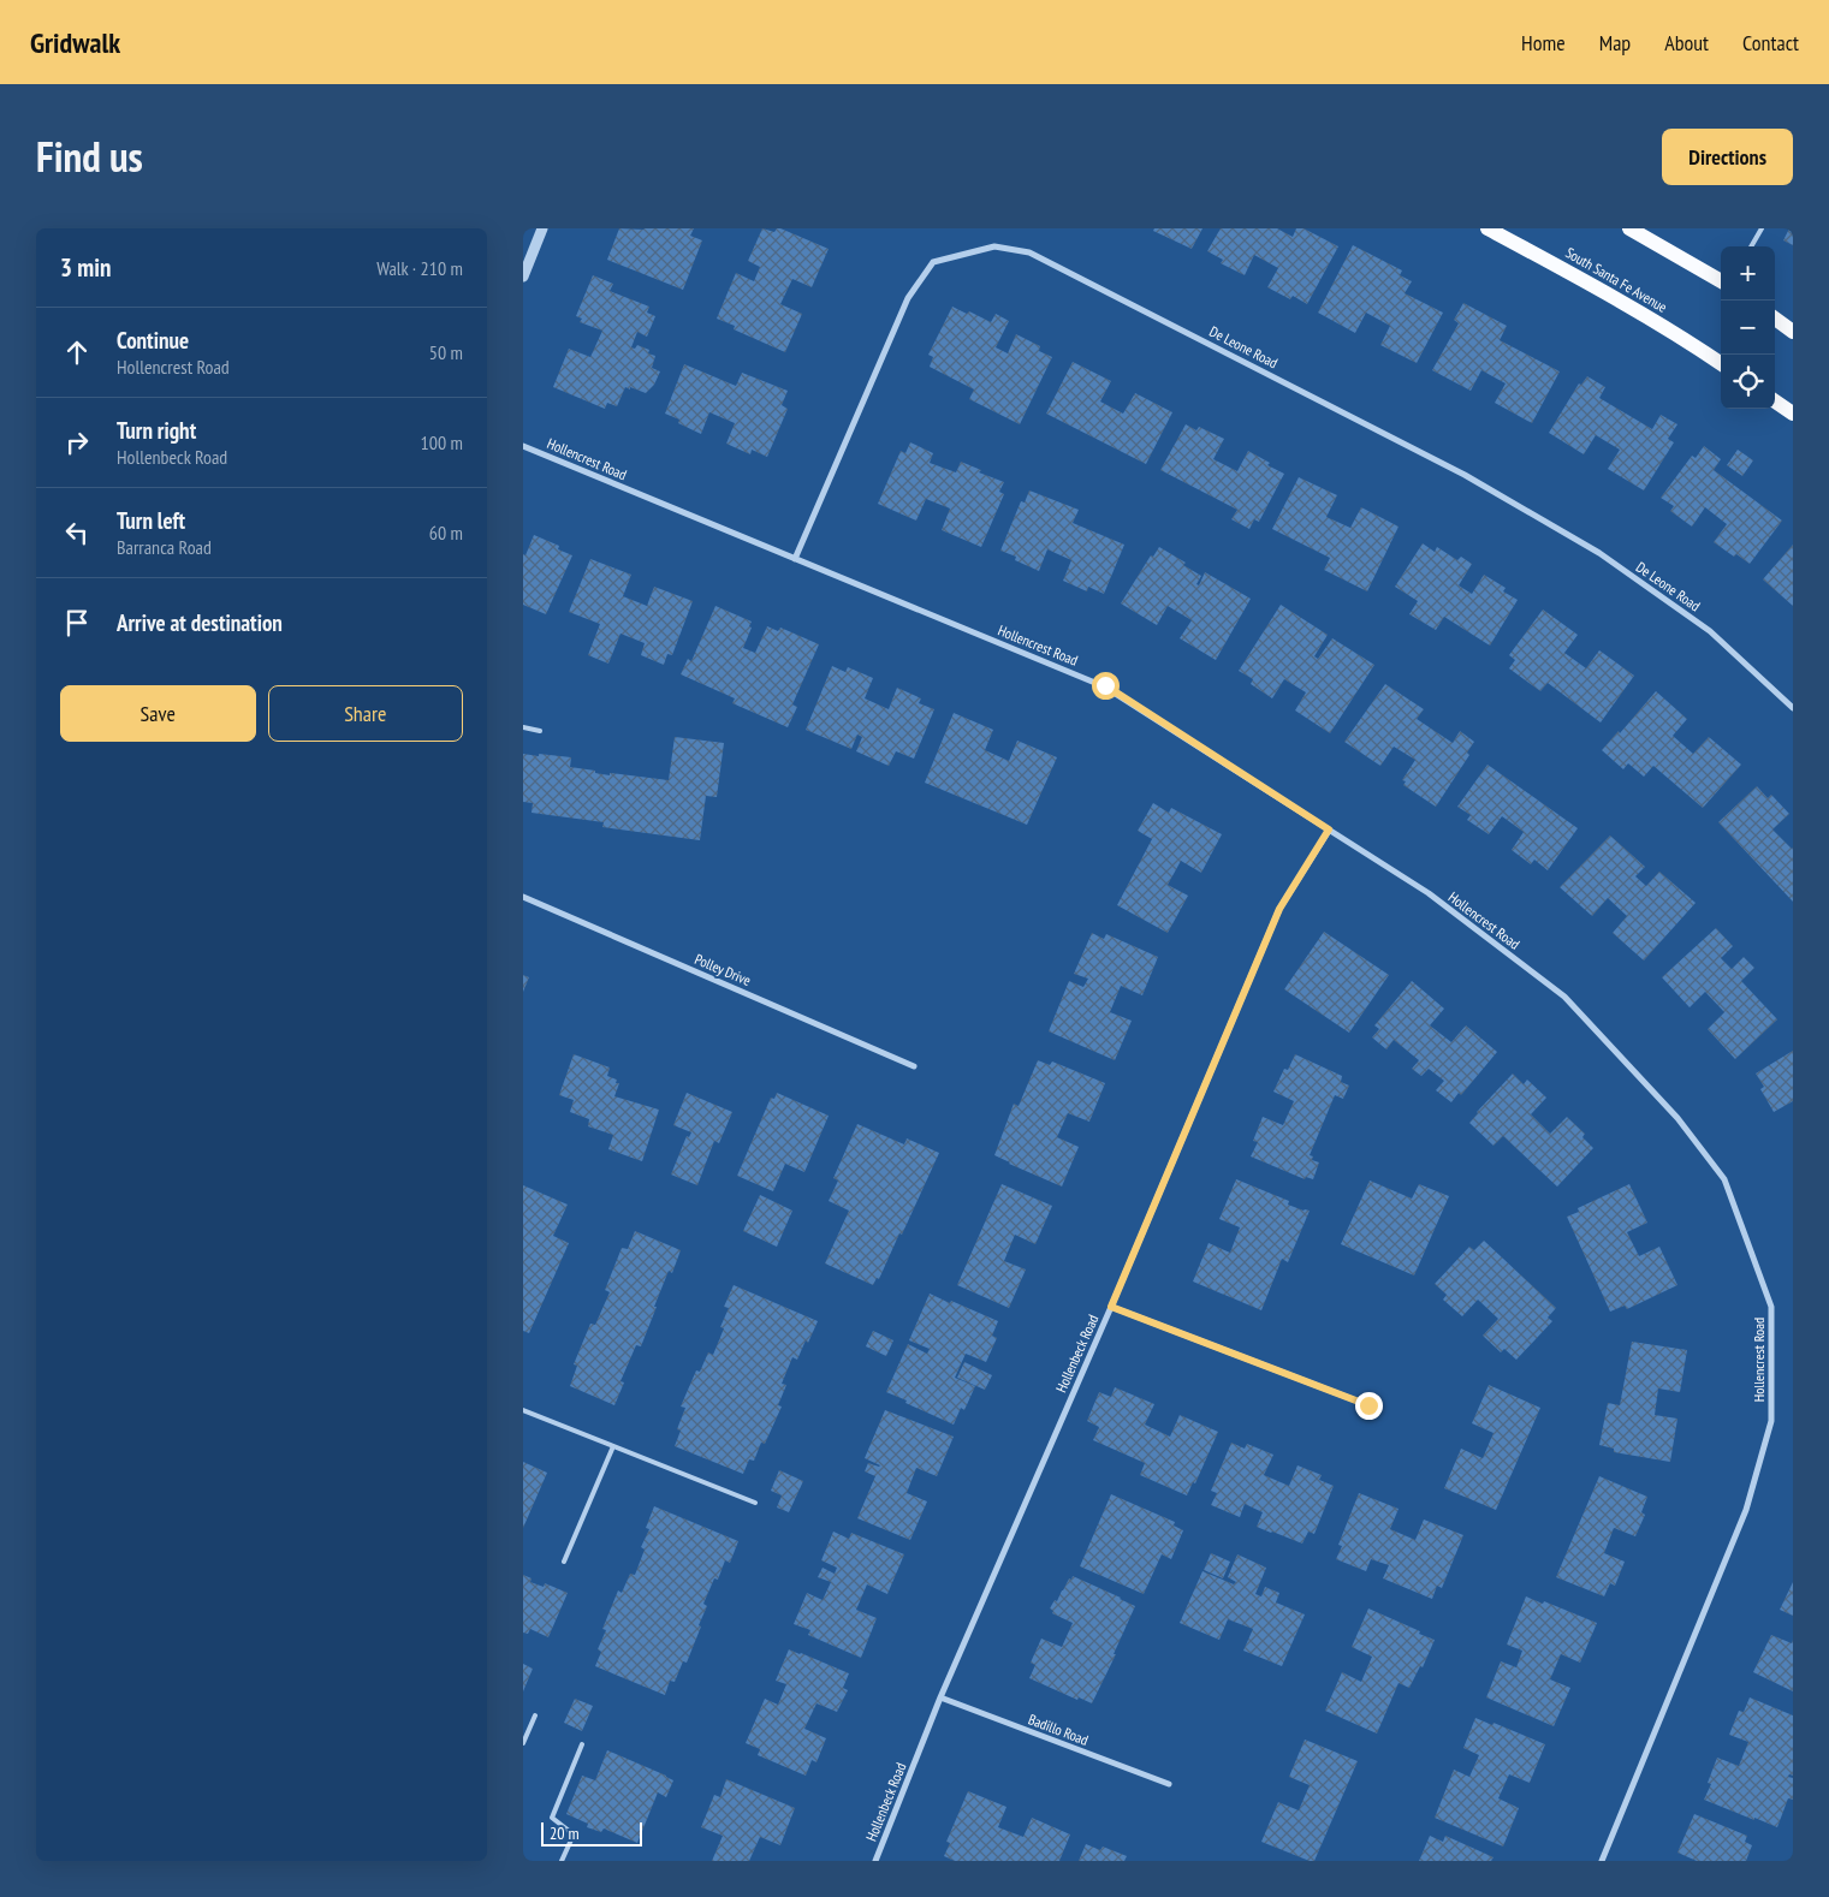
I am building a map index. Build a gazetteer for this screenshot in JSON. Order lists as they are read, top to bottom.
{
  "streets": {
    "main road": ["South Santa Fe Avenue"],
    "street": [
      "De Leone Road",
      "Hollencrest Road",
      "Polley Drive",
      "Hollenbeck Road",
      "Badillo Road"
    ]
  },
  "crossings": [
    ["De Leone Road", "Hollencrest Road"],
    ["Hollencrest Road", "Hollenbeck Road"],
    ["Hollenbeck Road", "Badillo Road"]
  ],
  "scale_bar": "20 m",
  "page": {
    "header": "Gridwalk",
    "nav": [
      "Home",
      "Map",
      "About",
      "Contact"
    ],
    "title": "Find us",
    "buttons": [
      "Directions",
      ["Save", "Share"]
    ],
    "heading": ["3 min", "Walk · 210 m"],
    "map_buttons": ["+", "−"],
    "list": [
      ["Continue", "Hollencrest Road", "50 m"],
      ["Turn right", "Hollenbeck Road", "100 m"],
      ["Turn left", "Barranca Road", "60 m"],
      "Arrive at destination"
    ],
    "scale": "20 m"
  }
}
